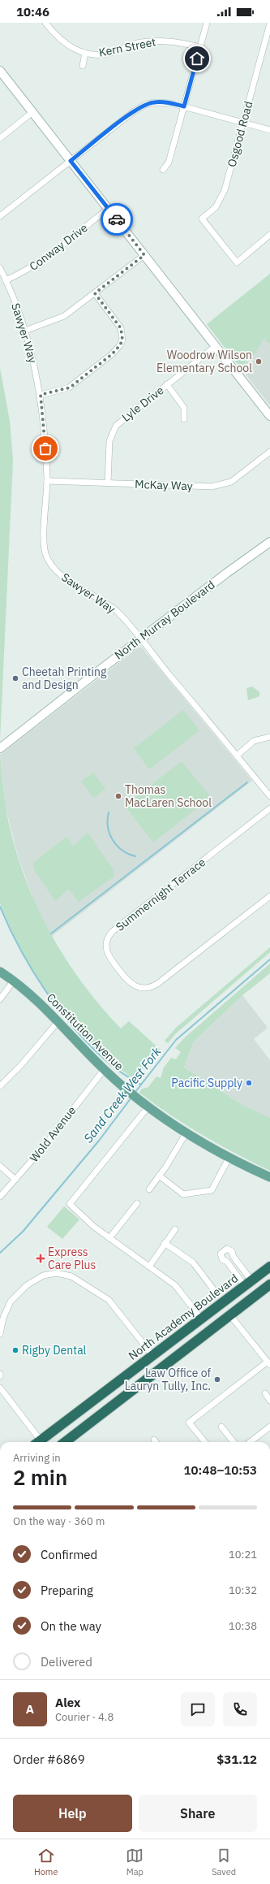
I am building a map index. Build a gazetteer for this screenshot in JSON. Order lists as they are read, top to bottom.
{
  "streets": {
    "highway": ["North Academy Boulevard"],
    "main road": ["North Murray Boulevard", "Constitution Avenue"],
    "street": [
      "Kern Street",
      "Osgood Road",
      "Conway Drive",
      "Sawyer Way",
      "Lyle Drive",
      "McKay Way",
      "Summernight Terrace",
      "Wold Avenue"
    ]
  },
  "crossings": [
    ["Conway Drive", "Sawyer Way"],
    ["Sawyer Way", "McKay Way"],
    ["Sawyer Way", "North Murray Boulevard"],
    ["Lyle Drive", "McKay Way"],
    ["Constitution Avenue", "Wold Avenue"]
  ],
  "water": ["Sand Creek West Fork"],
  "places": {
    "other": [
      "Woodrow Wilson Elementary School",
      "Cheetah Printing and Design",
      "Thomas MacLaren School",
      "Pacific Supply",
      "Rigby Dental",
      "Law Office of Lauryn Tully, Inc."
    ],
    "health": ["Express Care Plus"]
  },
  "page": {
    "status": "10:46",
    "heading": ["2 min", "Arriving in", "10:48–10:53"],
    "panel": [
      "Alex",
      "Courier · 4.8",
      "Order #6869",
      "$31.12"
    ],
    "bar": "On the way · 360 m",
    "list": [
      ["Confirmed", "10:21"],
      ["Preparing", "10:32"],
      ["On the way", "10:38"],
      "Delivered"
    ],
    "round": "A",
    "buttons": ["Help", "Share"],
    "tabs": ["Home", "Map", "Saved"]
  }
}
